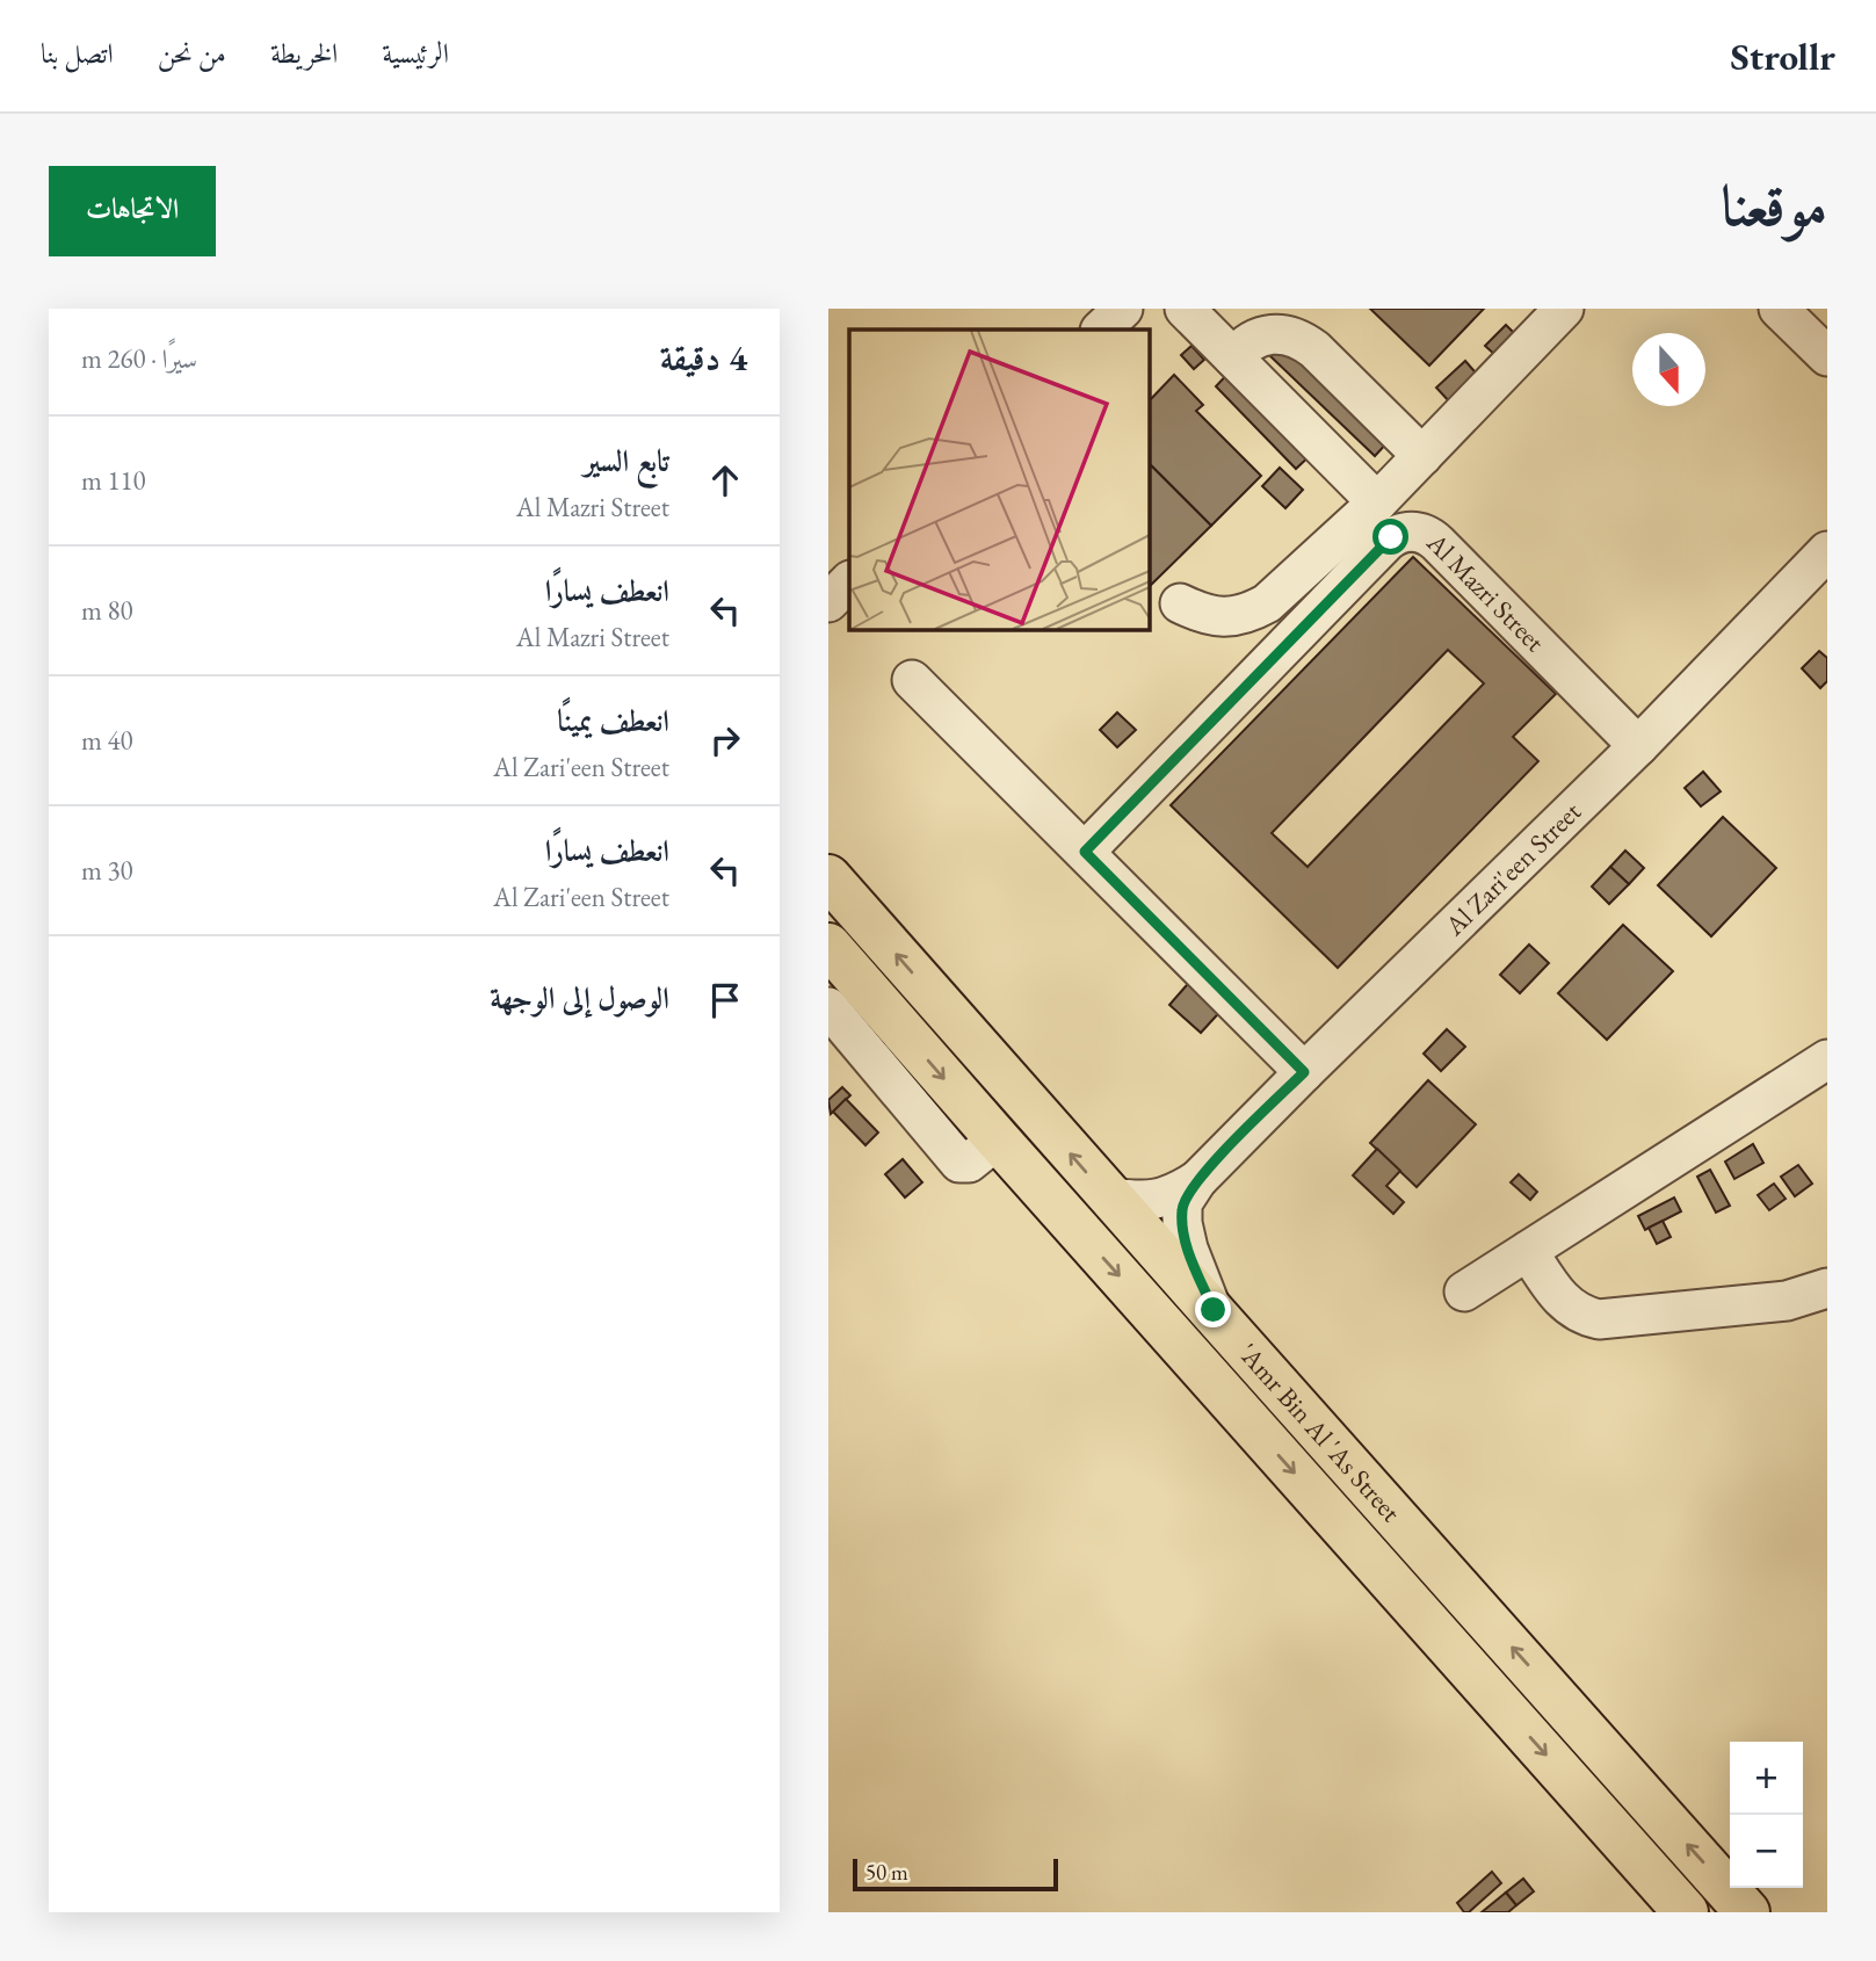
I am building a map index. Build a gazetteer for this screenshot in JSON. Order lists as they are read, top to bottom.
{
  "streets": {
    "main road": ["'Amr Bin Al 'As Street"],
    "street": ["Al Mazri Street", "Al Zari'een Street"]
  },
  "crossings": [
    ["Al Mazri Street", "Al Zari'een Street"],
    ["Al Zari'een Street", "'Amr Bin Al 'As Street"]
  ],
  "scale_bar": "50 m",
  "north": "bottom",
  "page": {
    "header": "Strollr",
    "nav": [
      "الرئيسية",
      "الخريطة",
      "من نحن",
      "اتصل بنا"
    ],
    "title": "موقعنا",
    "buttons": "الاتجاهات",
    "heading": ["4 دقيقة", "سيرًا · 260 m"],
    "list": [
      ["تابع السير", "Al Mazri Street", "110 m"],
      ["انعطف يسارًا", "Al Mazri Street", "80 m"],
      ["انعطف يمينًا", "Al Zari'een Street", "40 m"],
      ["انعطف يسارًا", "Al Zari'een Street", "30 m"],
      "الوصول إلى الوجهة"
    ],
    "map_buttons": ["+", "−"],
    "scale": "50 m"
  }
}
